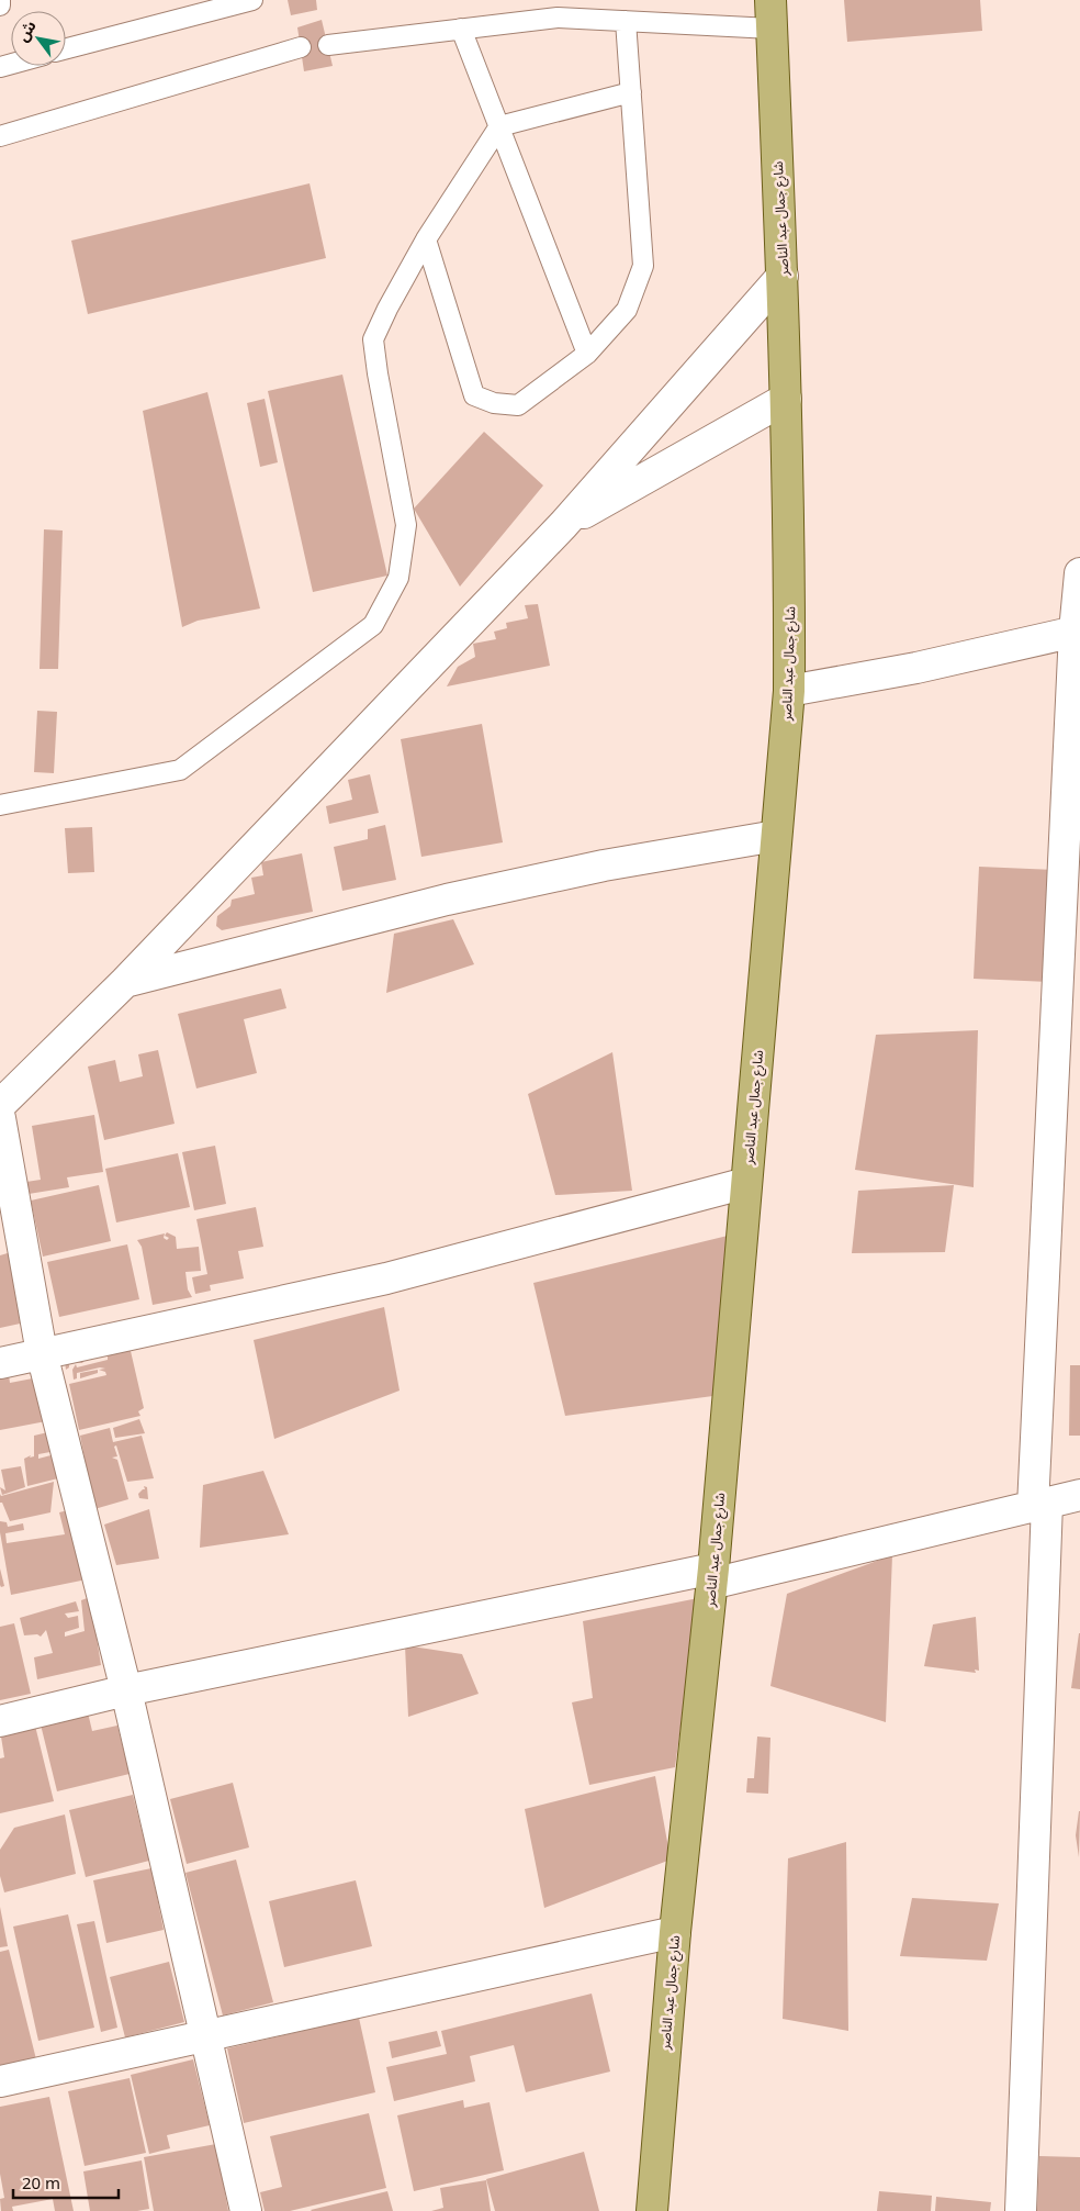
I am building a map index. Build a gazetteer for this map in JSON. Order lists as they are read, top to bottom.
{
  "streets": {
    "main road": ["شارع جمال عبد الناصر"]
  },
  "scale_bar": "20 m",
  "north": "top left"
}
